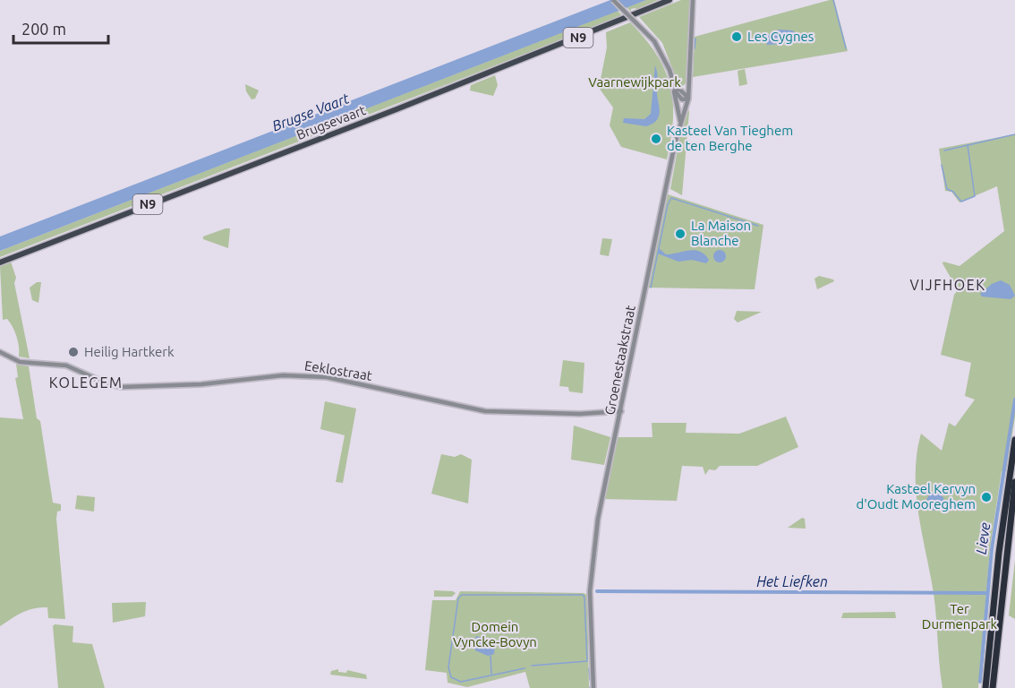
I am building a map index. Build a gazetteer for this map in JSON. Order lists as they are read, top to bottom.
{
  "streets": {
    "main road": ["N9", "Brugsevaart"],
    "street": ["Groenestaakstraat", "Eeklostraat"]
  },
  "crossings": [
    ["Groenestaakstraat", "Eeklostraat"]
  ],
  "districts": ["VIJFHOEK", "KOLEGEM"],
  "water": ["Brugse Vaart", "Lieve", "Het Liefken"],
  "parks": ["Vaarnewijkpark", "Ter Durmenpark", "Domein Vyncke-Bovyn"],
  "places": [
    "Les Cygnes",
    "Kasteel Van Tieghem de ten Berghe",
    "La Maison Blanche",
    "Heilig Hartkerk",
    "Kasteel Kervyn d'Oudt Mooreghem"
  ],
  "scale_bar": "200 m"
}
